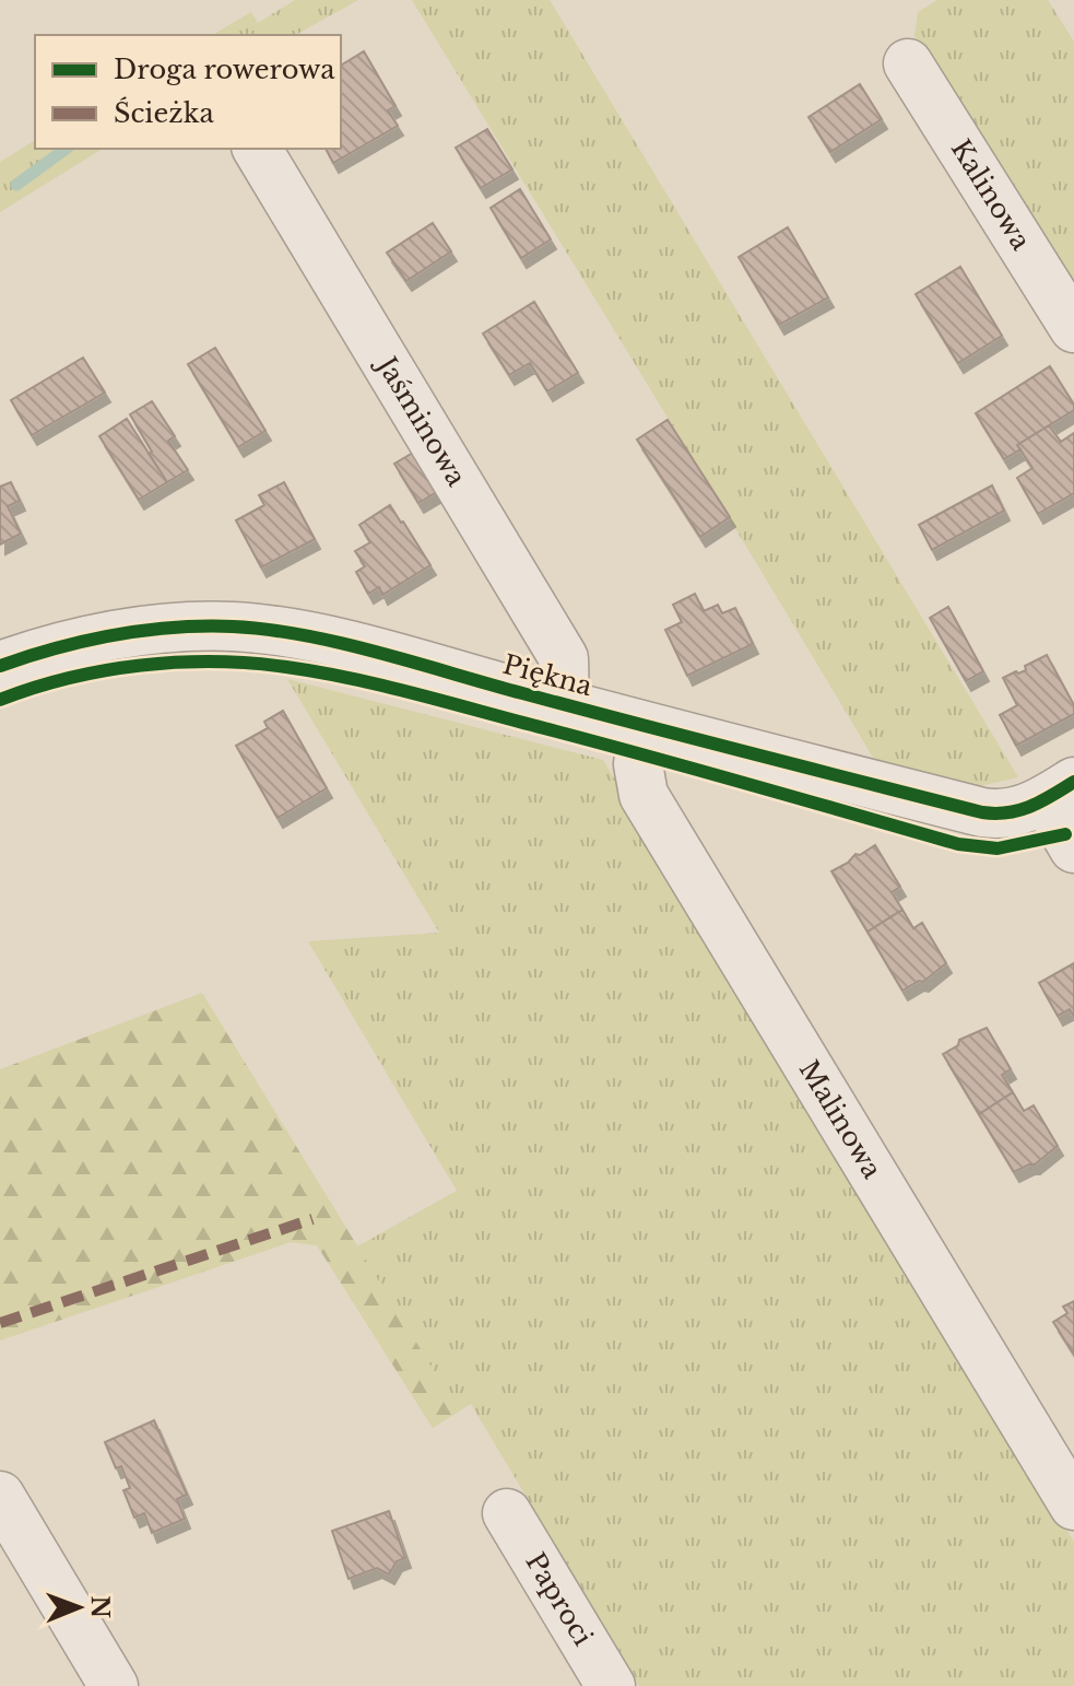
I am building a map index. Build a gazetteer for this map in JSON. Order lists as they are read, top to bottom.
{
  "streets": {
    "street": [
      "Kalinowa",
      "Jaśminowa",
      "Piękna",
      "Malinowa",
      "Paproci"
    ]
  },
  "crossings": [
    ["Jaśminowa", "Piękna"],
    ["Piękna", "Malinowa"]
  ],
  "legend": ["Droga rowerowa", "Ścieżka"],
  "north": "right"
}
